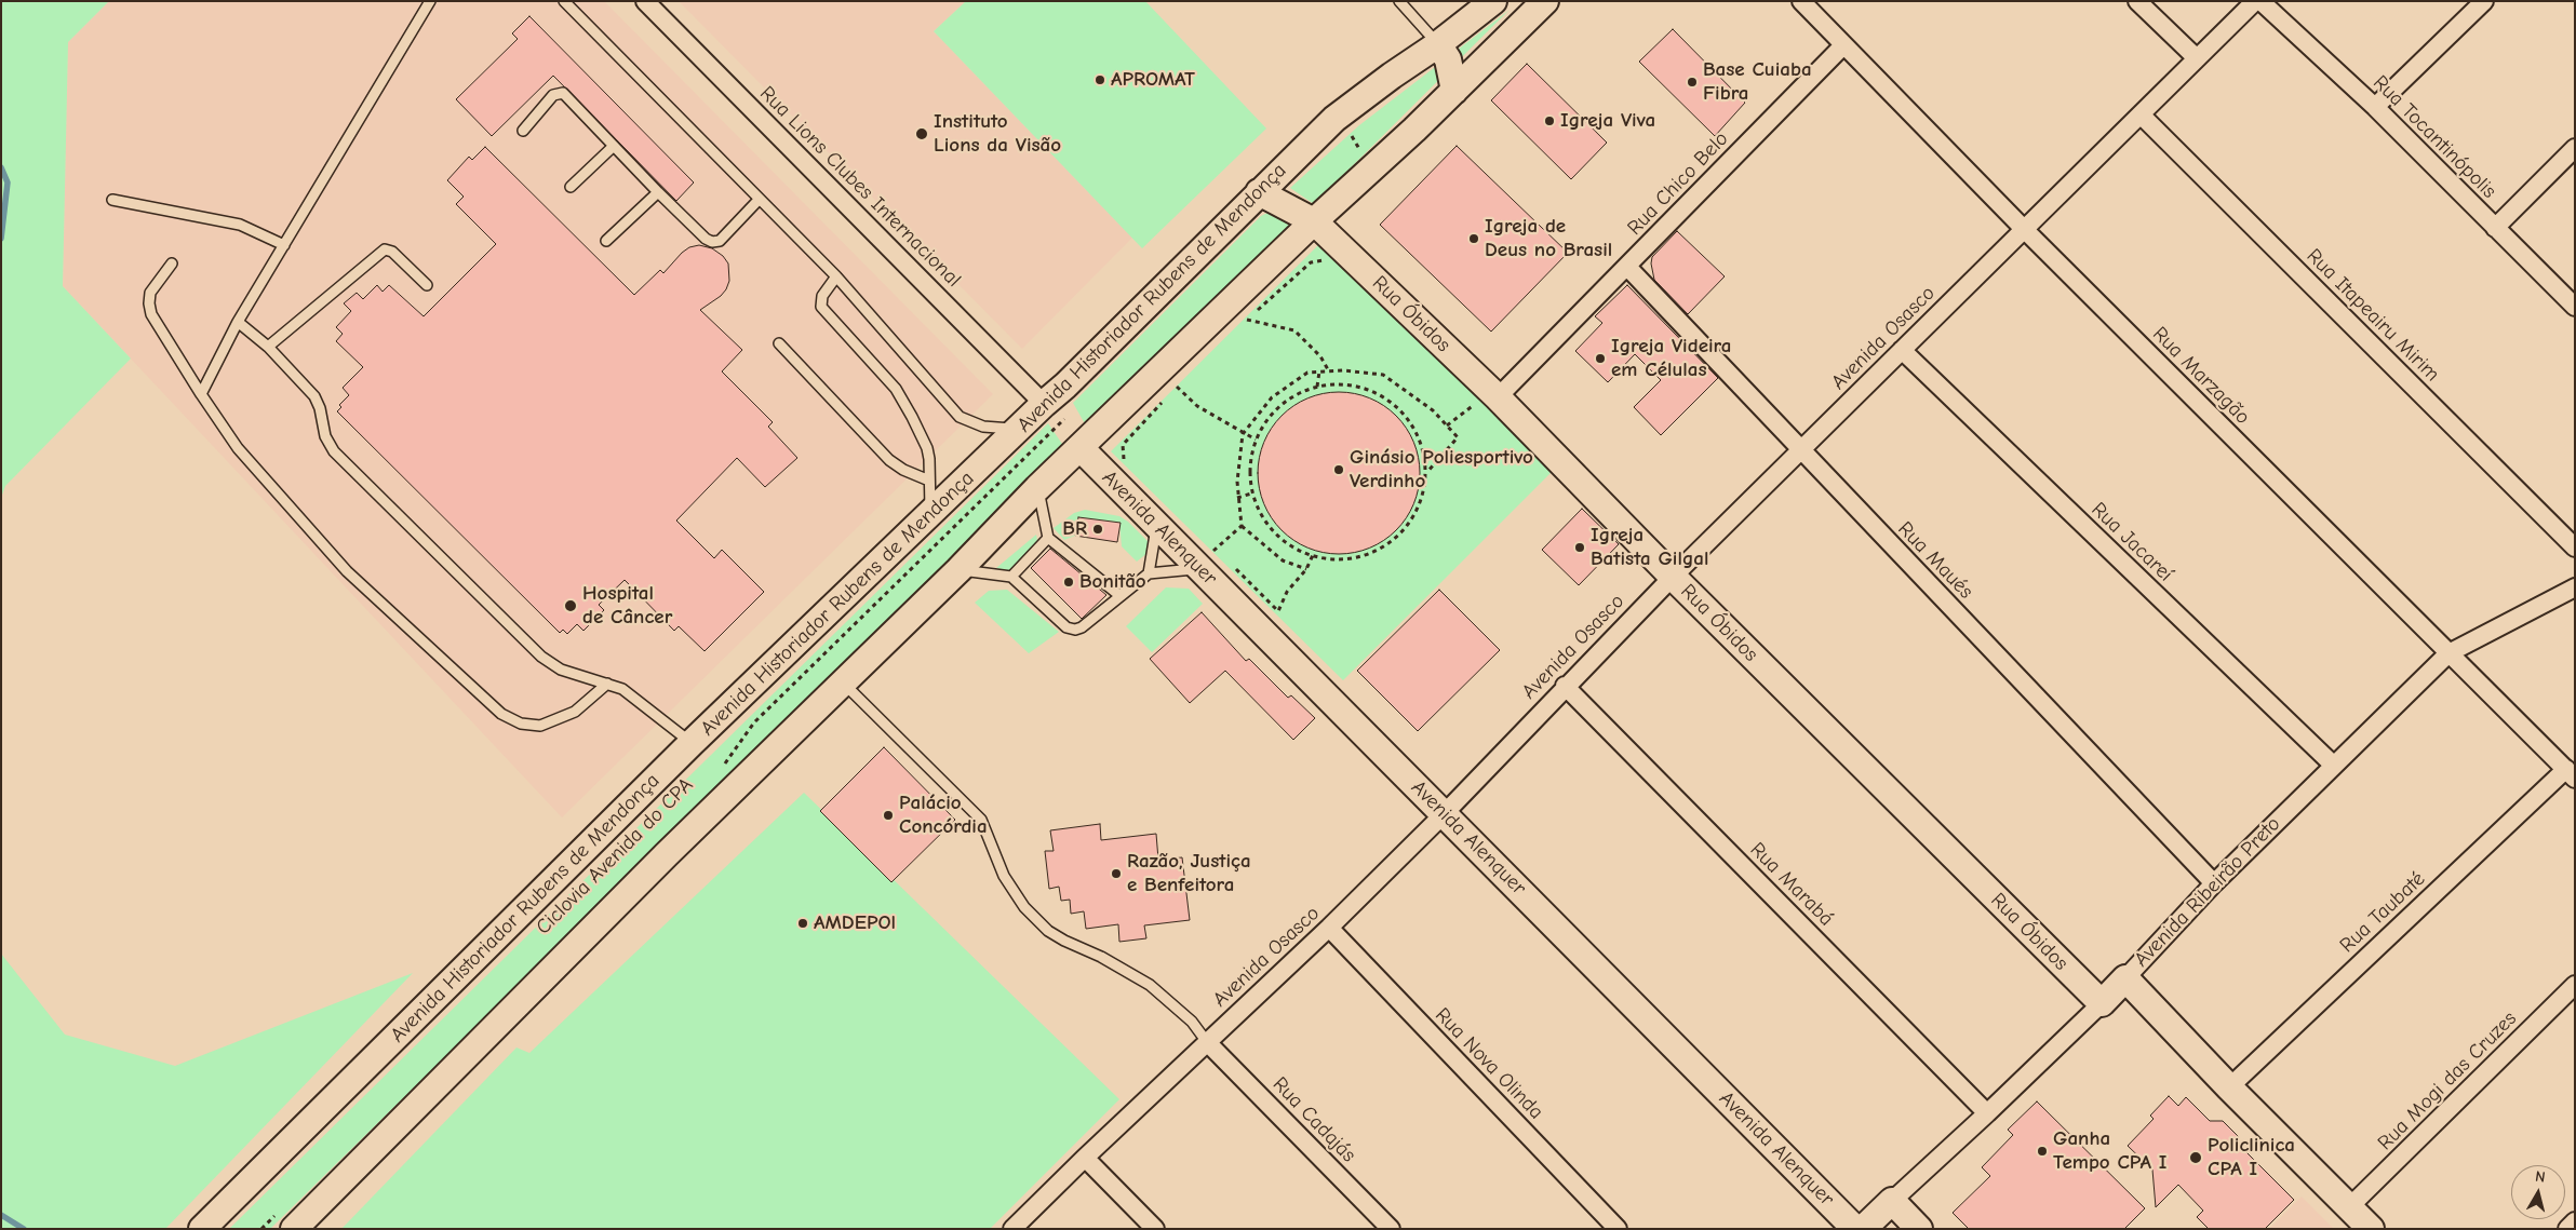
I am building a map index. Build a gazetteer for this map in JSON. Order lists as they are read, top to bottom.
{
  "streets": {
    "main road": [
      "Avenida Historiador Rubens de Mendonça",
      "Rua Óbidos",
      "Avenida Alenquer",
      "Avenida Ribeirão Preto"
    ],
    "street": [
      "Rua Tocantinópolis",
      "Rua Chico Belo",
      "Rua Lions Clubes Internacional",
      "Rua Itapeairu Mirim",
      "Avenida Osasco",
      "Rua Marzagão",
      "Rua Jacareí",
      "Rua Maués",
      "Rua Marabá",
      "Rua Taubaté",
      "Rua Nova Olinda",
      "Rua Mogi das Cruzes",
      "Rua Cadajás"
    ],
    "path": ["Ciclovia Avenida do CPA"]
  },
  "crossings": [
    ["Rua Chico Belo", "Rua Óbidos"],
    ["Rua Chico Belo", "Rua Marzagão"],
    ["Rua Chico Belo", "Rua Maués"],
    ["Rua Lions Clubes Internacional", "Avenida Historiador Rubens de Mendonça"],
    ["Avenida Historiador Rubens de Mendonça", "Rua Óbidos"],
    ["Rua Óbidos", "Avenida Osasco"],
    ["Rua Óbidos", "Avenida Ribeirão Preto"],
    ["Rua Itapeairu Mirim", "Avenida Osasco"],
    ["Avenida Osasco", "Rua Marzagão"],
    ["Avenida Osasco", "Avenida Alenquer"],
    ["Avenida Osasco", "Rua Jacareí"],
    ["Avenida Osasco", "Rua Maués"],
    ["Avenida Osasco", "Rua Marabá"],
    ["Avenida Osasco", "Rua Nova Olinda"],
    ["Avenida Osasco", "Rua Cadajás"],
    ["Rua Marzagão", "Avenida Ribeirão Preto"],
    ["Rua Marzagão", "Rua Taubaté"],
    ["Rua Jacareí", "Avenida Ribeirão Preto"],
    ["Rua Maués", "Avenida Ribeirão Preto"],
    ["Rua Marabá", "Avenida Ribeirão Preto"]
  ],
  "places": [
    "APROMAT",
    "Base Cuiaba Fibra",
    "Igreja Viva",
    "Instituto Lions da Visão",
    "Igreja de Deus no Brasil",
    "Igreja Videira em Células",
    "Ginásio Poliesportivo Verdinho",
    "BR",
    "Igreja Batista Gilgal",
    "Bonitão",
    "Hospital de Câncer",
    "Palácio Concórdia",
    "Razão, Justiça e Benfeitora",
    "AMDEPOl",
    "Ganha Tempo CPA I",
    "Policlinica CPA I"
  ],
  "north": "top"
}
